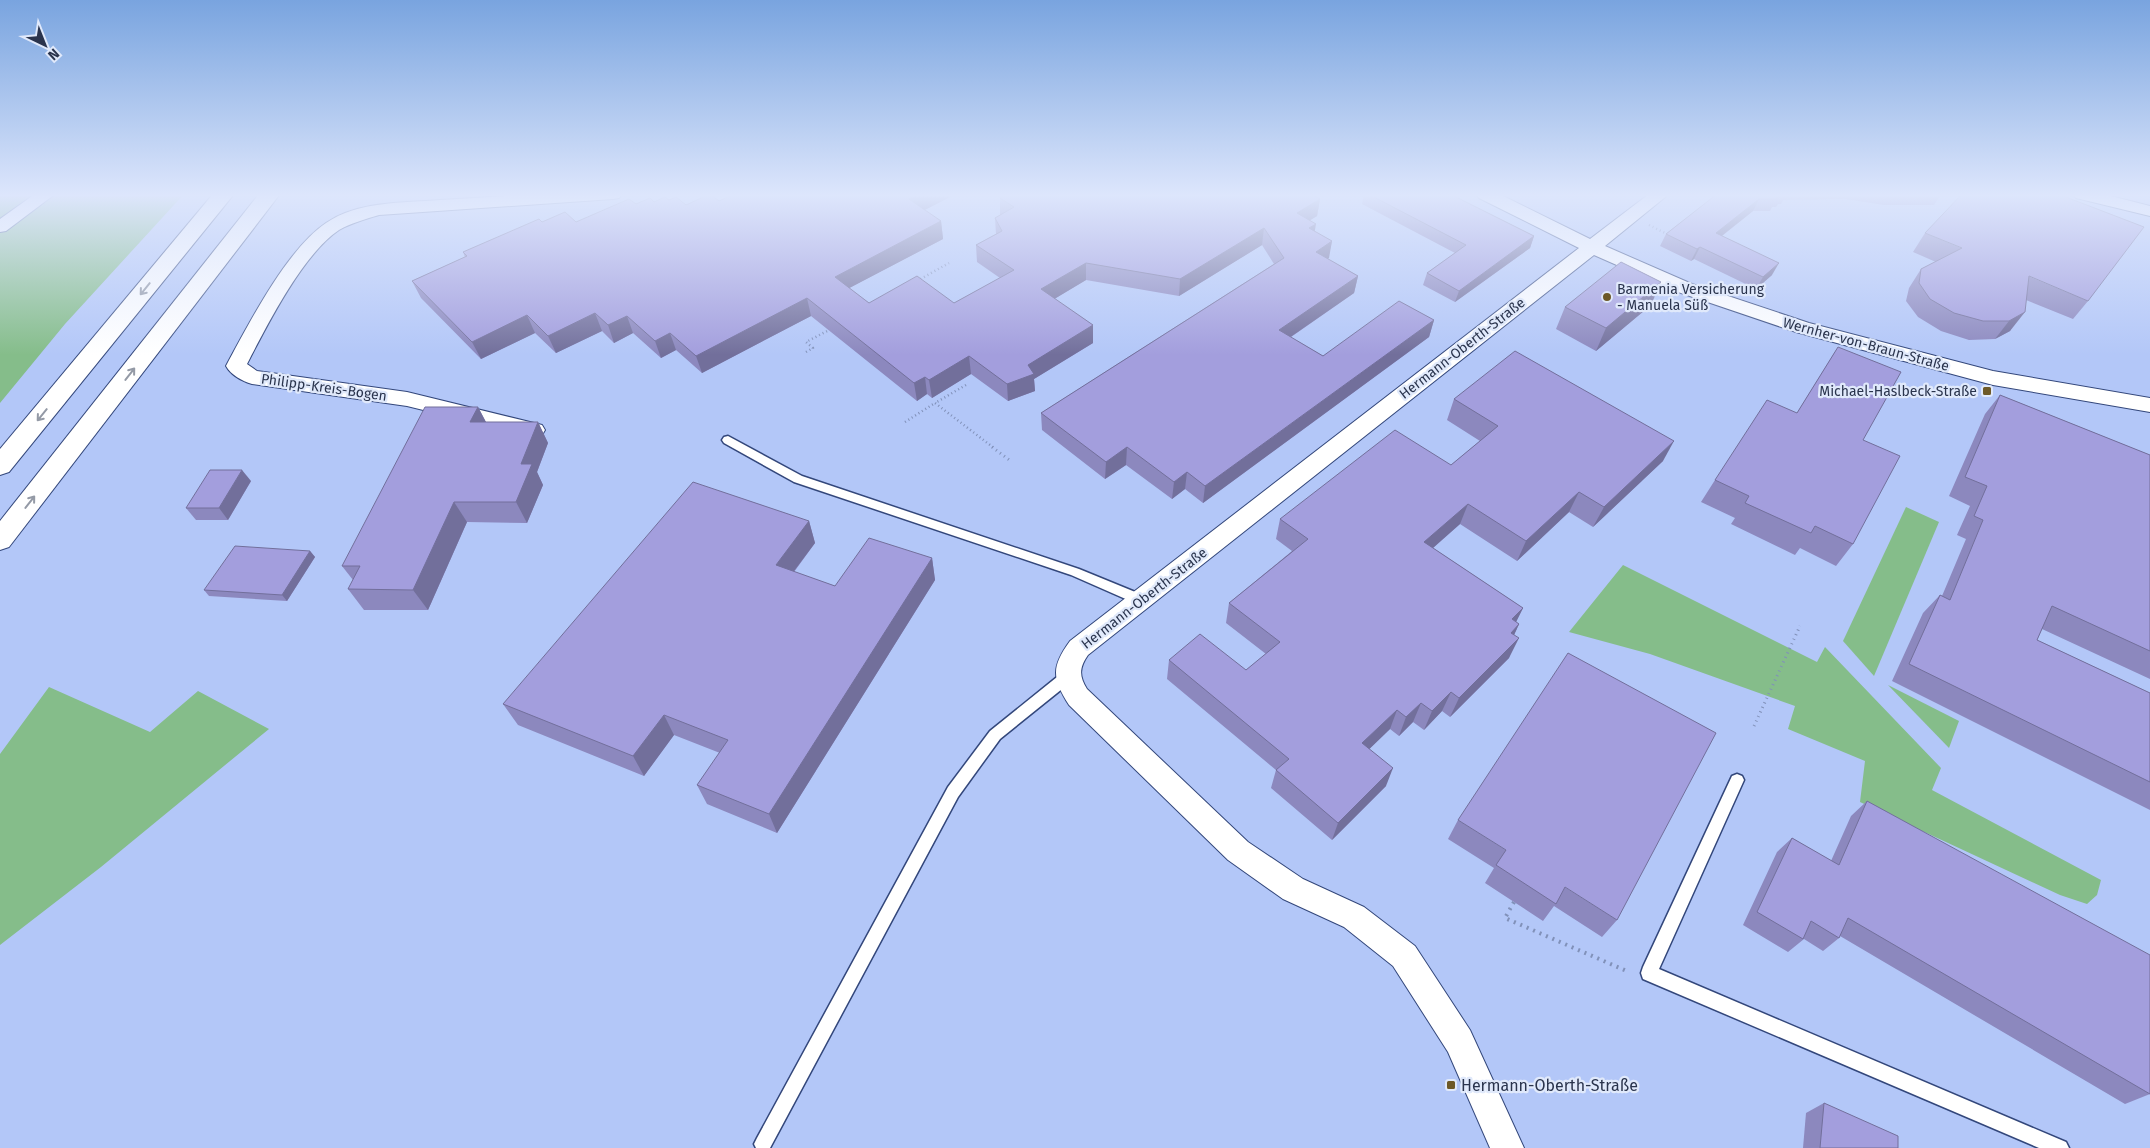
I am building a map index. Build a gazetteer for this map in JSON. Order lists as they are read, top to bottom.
{
  "streets": {
    "street": ["Wernher-von-Braun-Straße", "Hermann-Oberth-Straße", "Philipp-Kreis-Bogen"]
  },
  "places": {
    "other": ["Barmenia Versicherung - Manuela Süß"],
    "transit": ["Michael-Haslbeck-Straße", "Hermann-Oberth-Straße"]
  },
  "north": "bottom right"
}
